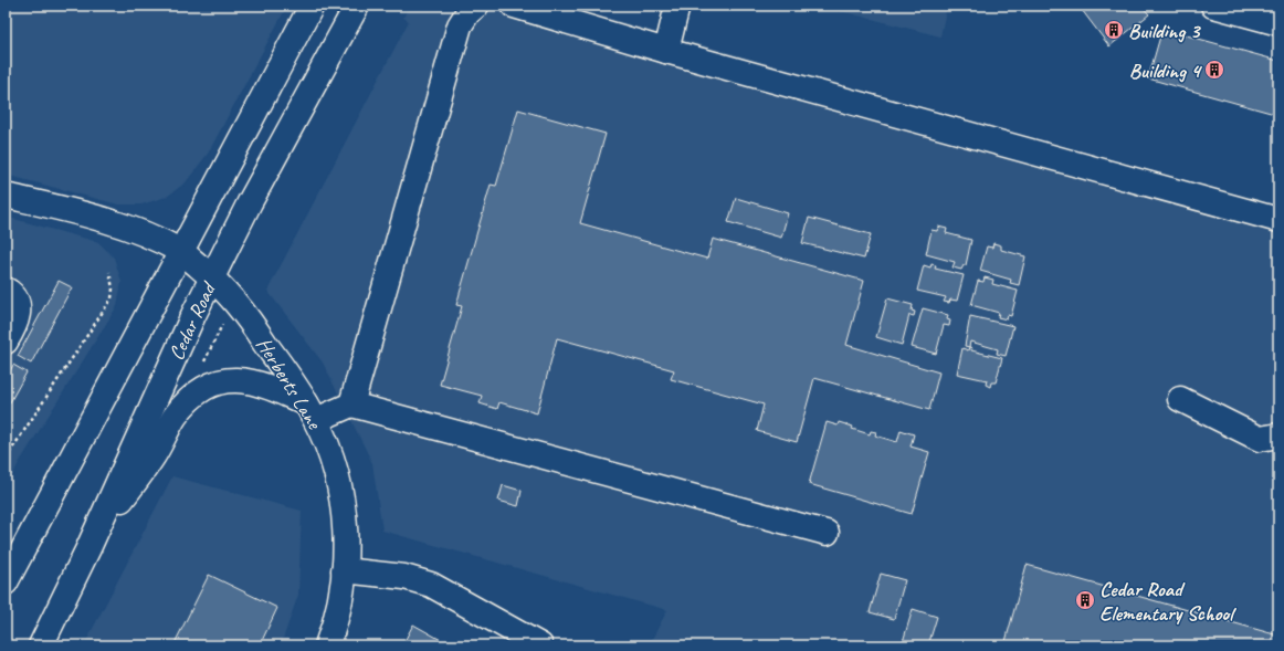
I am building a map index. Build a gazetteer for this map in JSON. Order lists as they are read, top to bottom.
{
  "streets": {
    "main road": ["Cedar Road", "Herberts Lane"]
  },
  "crossings": [
    ["Cedar Road", "Herberts Lane"]
  ],
  "places": {
    "building": ["Building 3", "Building 4", "Cedar Road Elementary School"]
  }
}
